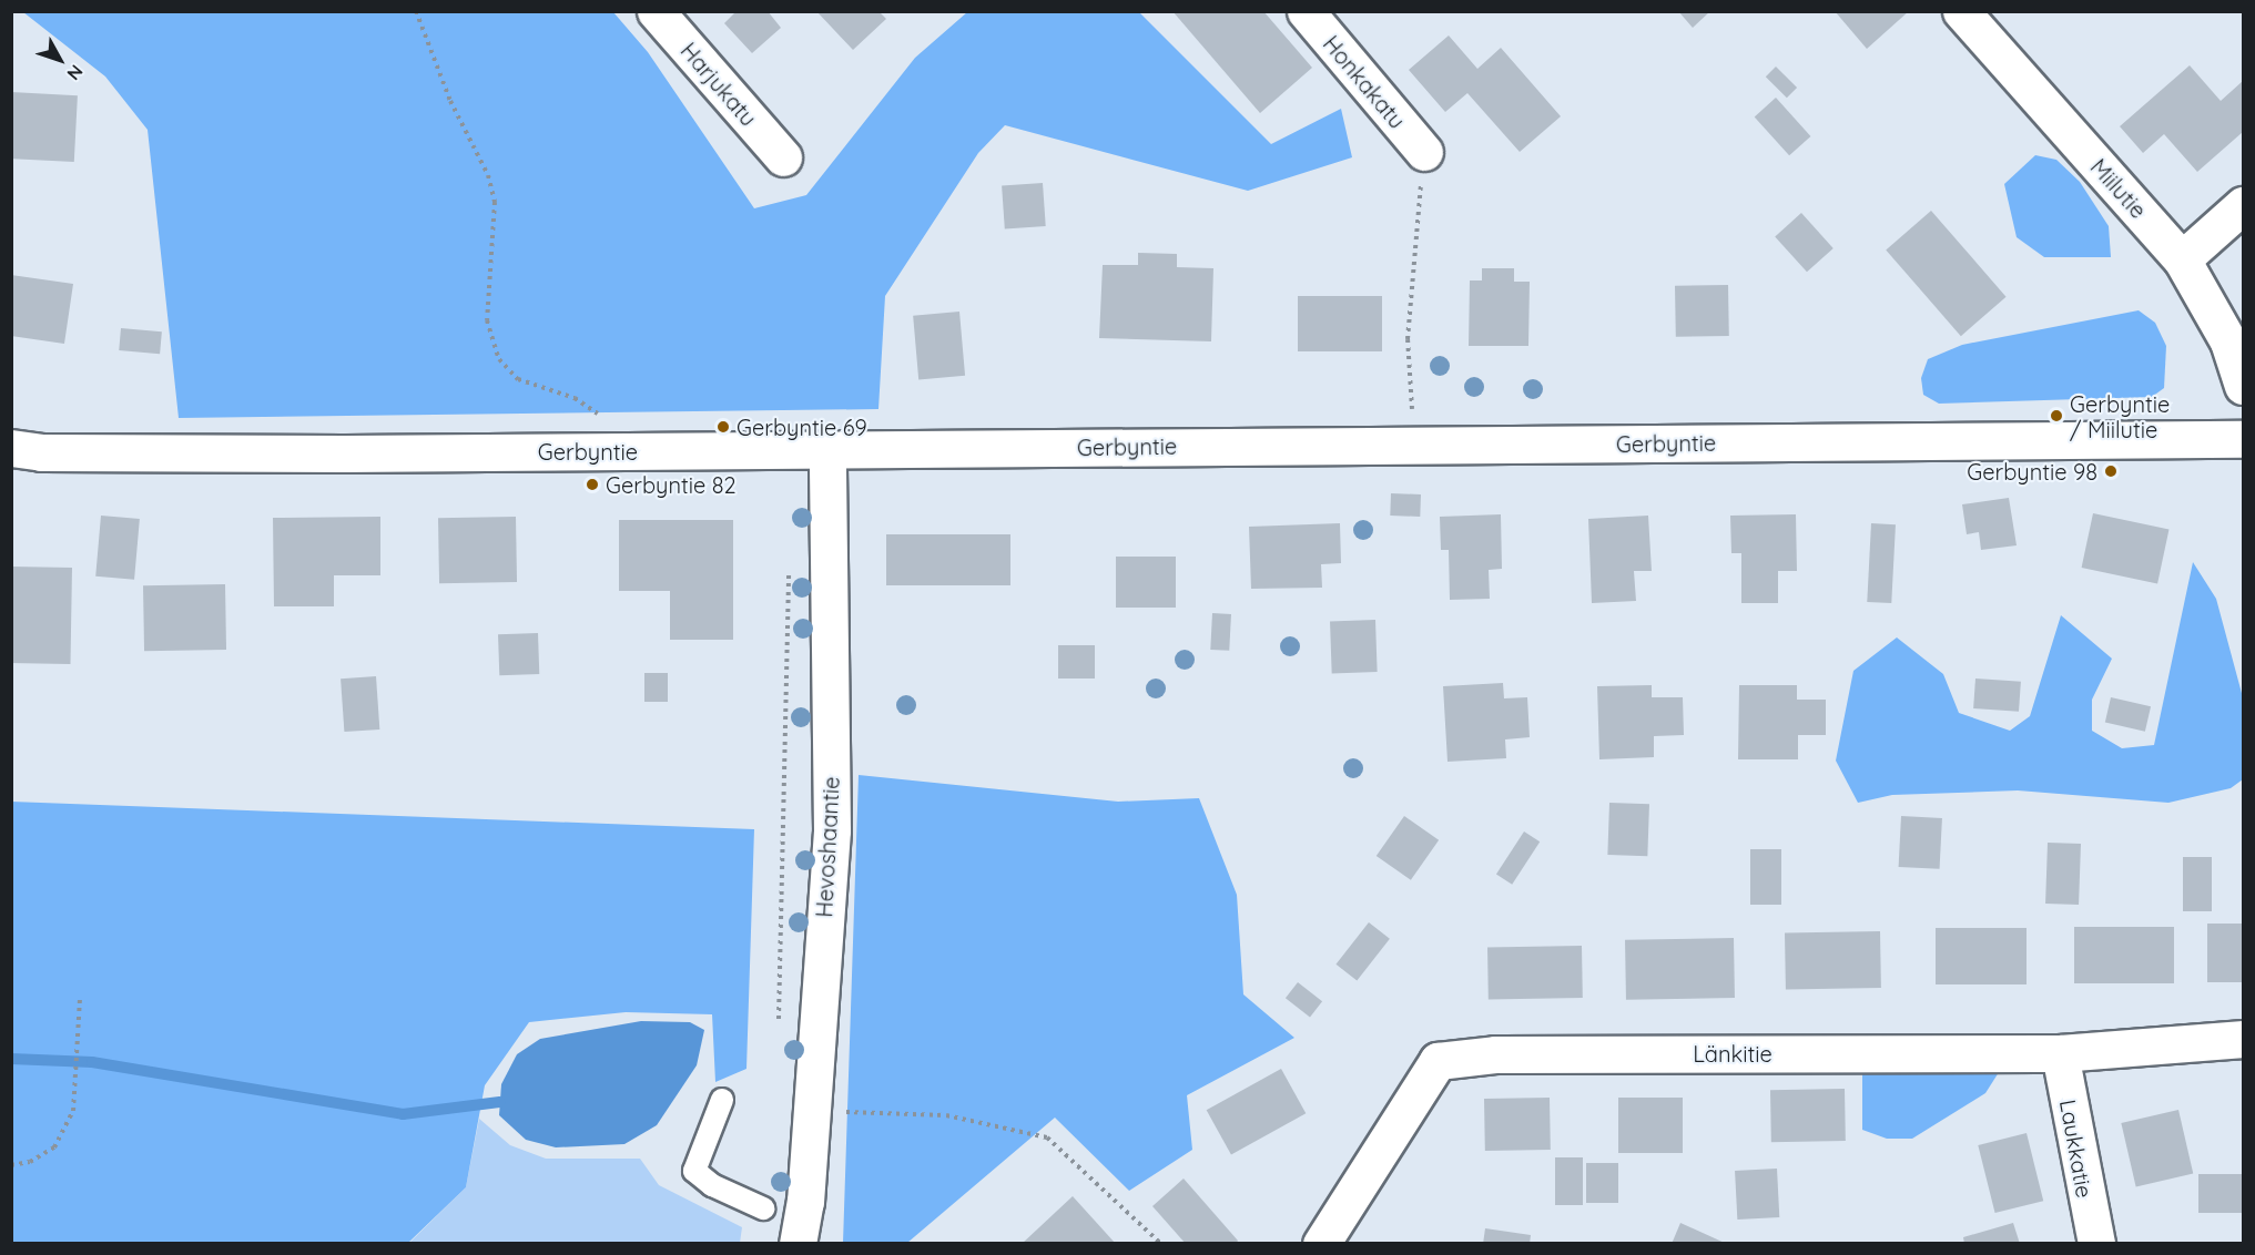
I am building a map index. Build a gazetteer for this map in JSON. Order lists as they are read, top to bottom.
{
  "streets": {
    "street": [
      "Honkakatu",
      "Harjukatu",
      "Miilutie",
      "Gerbyntie",
      "Hevoshaantie",
      "Länkitie",
      "Laukkatie"
    ]
  },
  "crossings": [
    ["Gerbyntie", "Hevoshaantie"],
    ["Länkitie", "Laukkatie"]
  ],
  "places": [
    "Gerbyntie / Miilutie",
    "Gerbyntie 69",
    "Gerbyntie 98",
    "Gerbyntie 82"
  ],
  "north": "bottom right"
}
